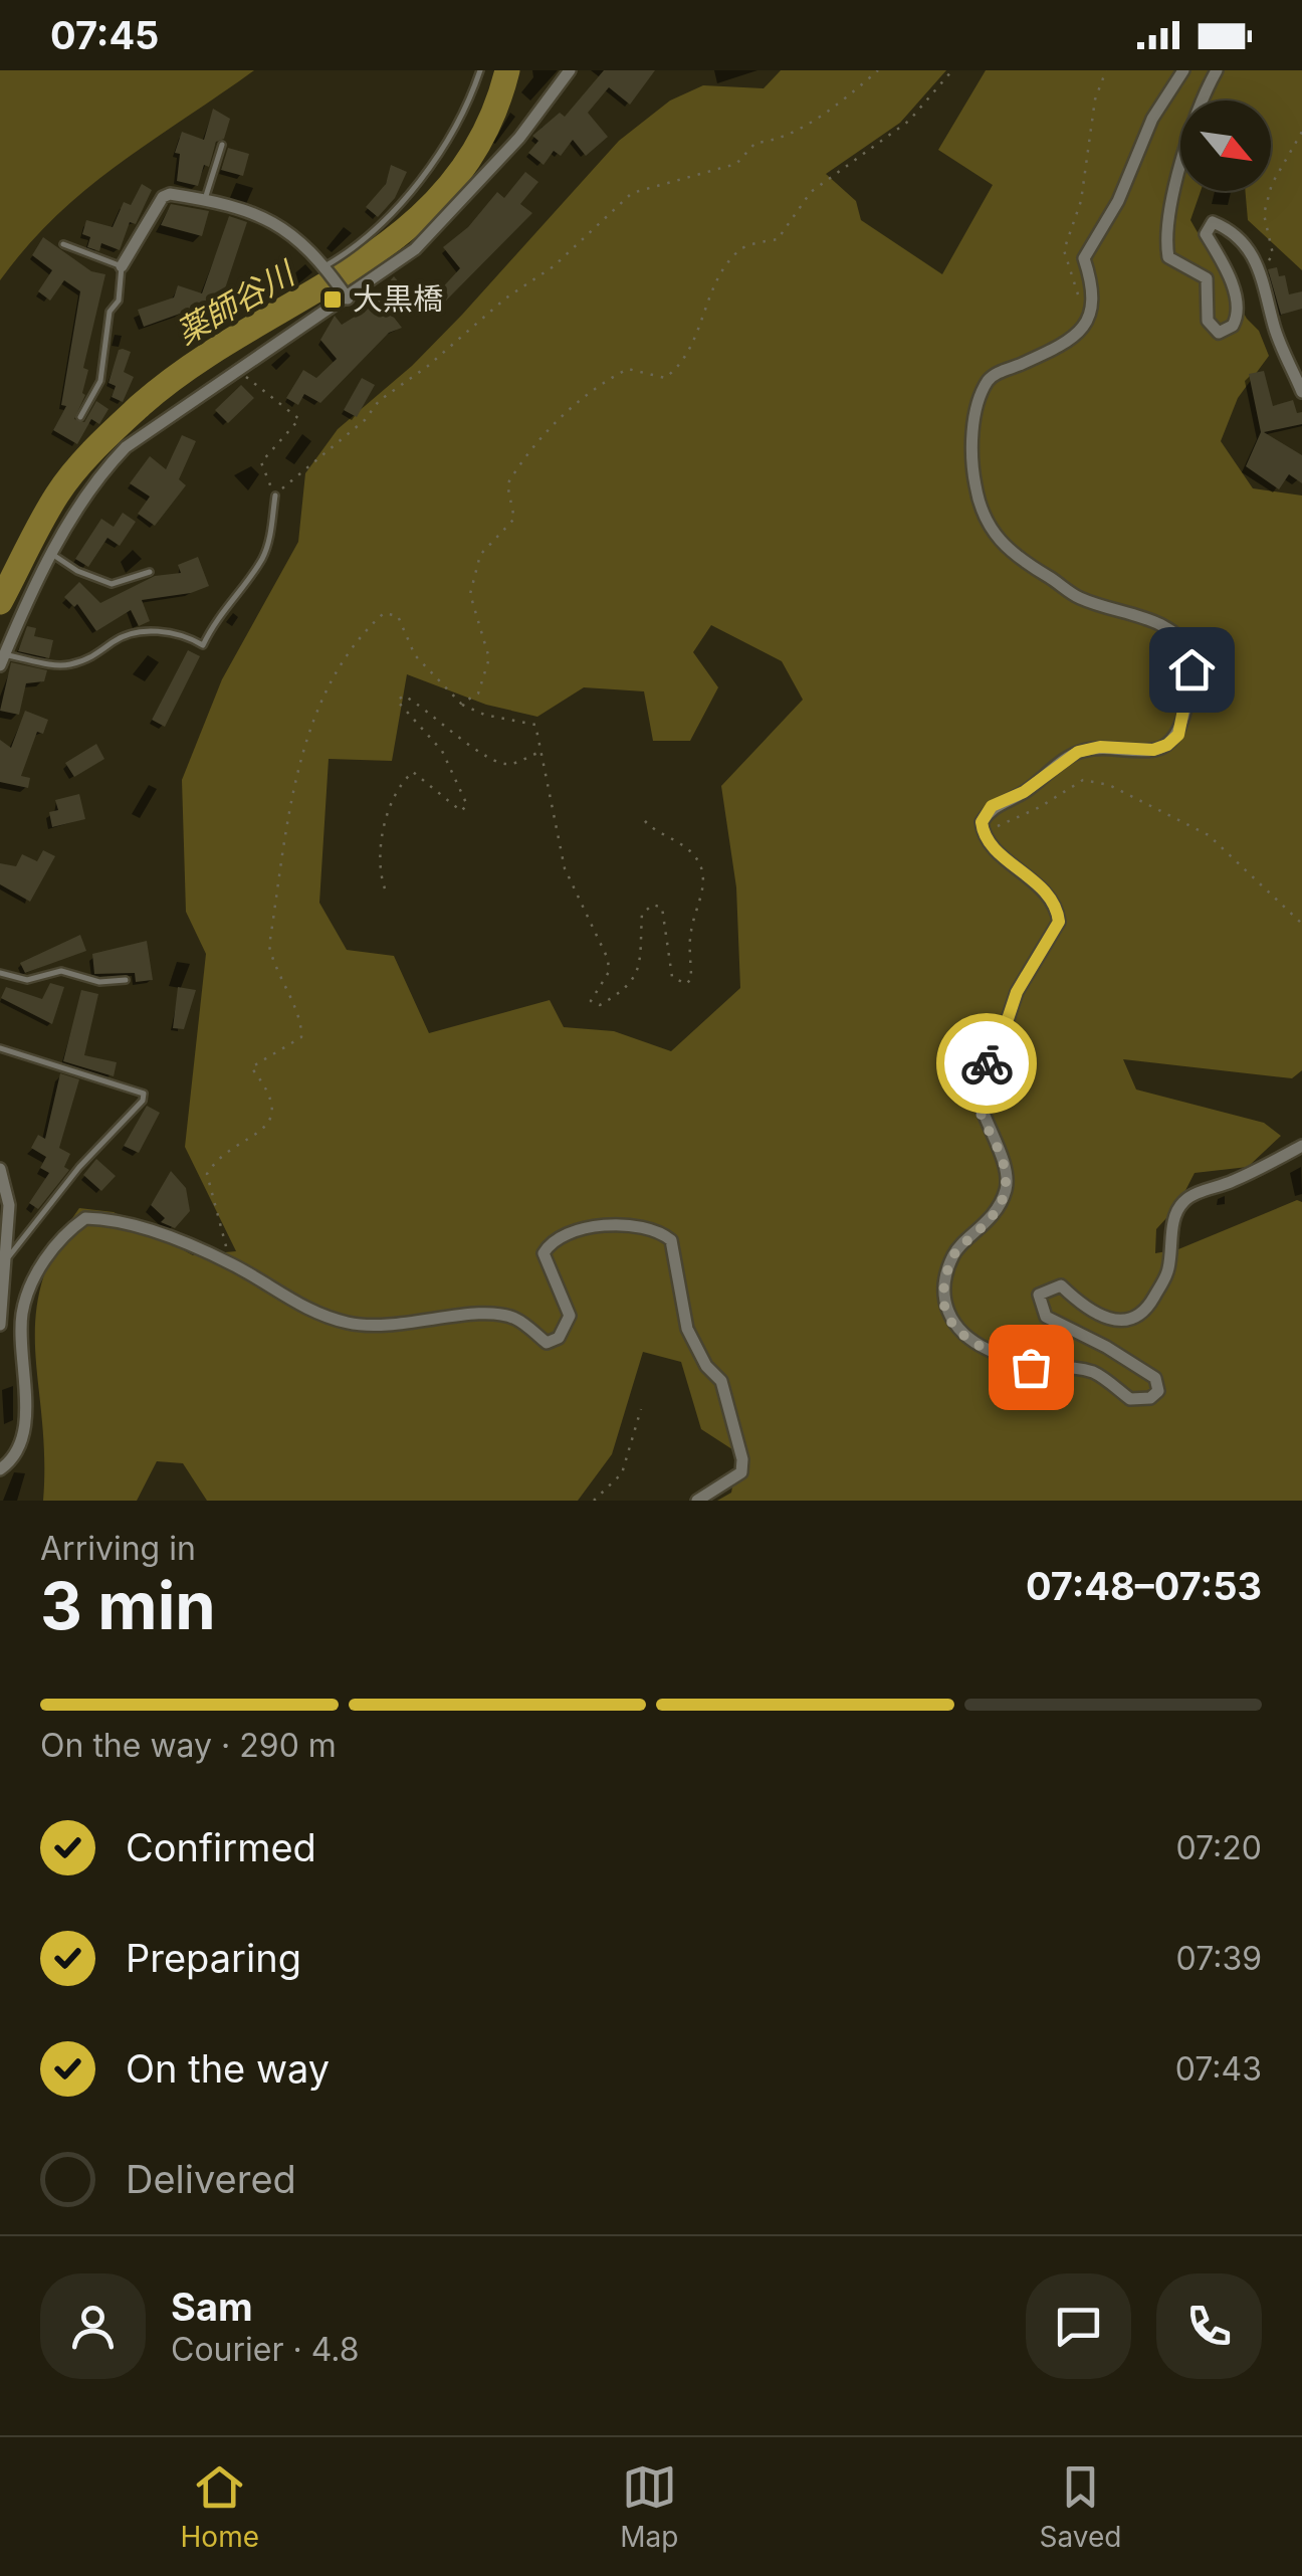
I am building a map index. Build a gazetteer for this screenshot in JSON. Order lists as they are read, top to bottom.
{
  "water": ["薬師谷川"],
  "places": {
    "transit": ["大黒橋"]
  },
  "north": "bottom right",
  "page": {
    "status": "07:45",
    "heading": ["3 min", "Arriving in", "07:48–07:53"],
    "panel": ["Sam", "Courier · 4.8"],
    "bar": "On the way · 290 m",
    "list": [
      ["Confirmed", "07:20"],
      ["Preparing", "07:39"],
      ["On the way", "07:43"],
      "Delivered"
    ],
    "tabs": ["Home", "Map", "Saved"]
  }
}
